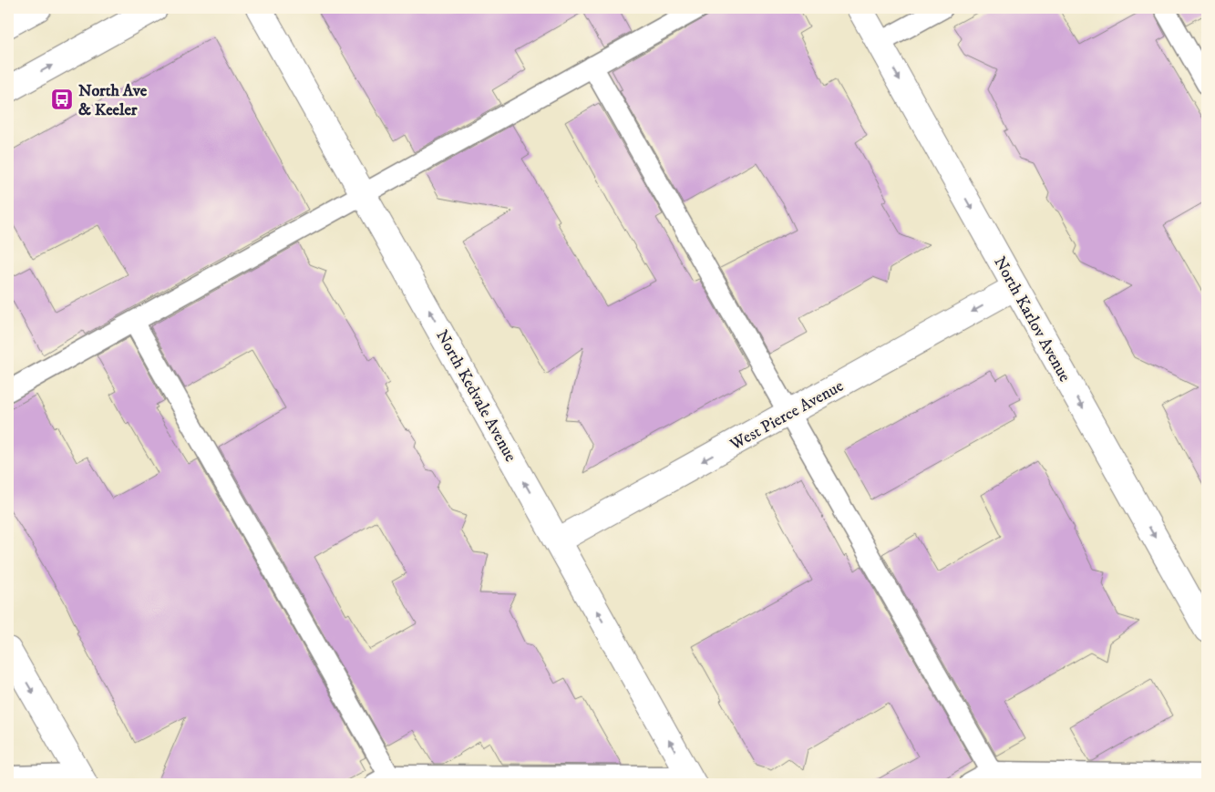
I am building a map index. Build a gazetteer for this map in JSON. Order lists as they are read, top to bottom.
{
  "streets": {
    "street": ["North Karlov Avenue", "North Kedvale Avenue", "West Pierce Avenue"]
  },
  "crossings": [
    ["North Karlov Avenue", "West Pierce Avenue"],
    ["North Kedvale Avenue", "West Pierce Avenue"]
  ],
  "one_way": ["North Karlov Avenue", "North Kedvale Avenue", "West Pierce Avenue"],
  "places": {
    "bus stop": ["North Ave & Keeler"]
  }
}
